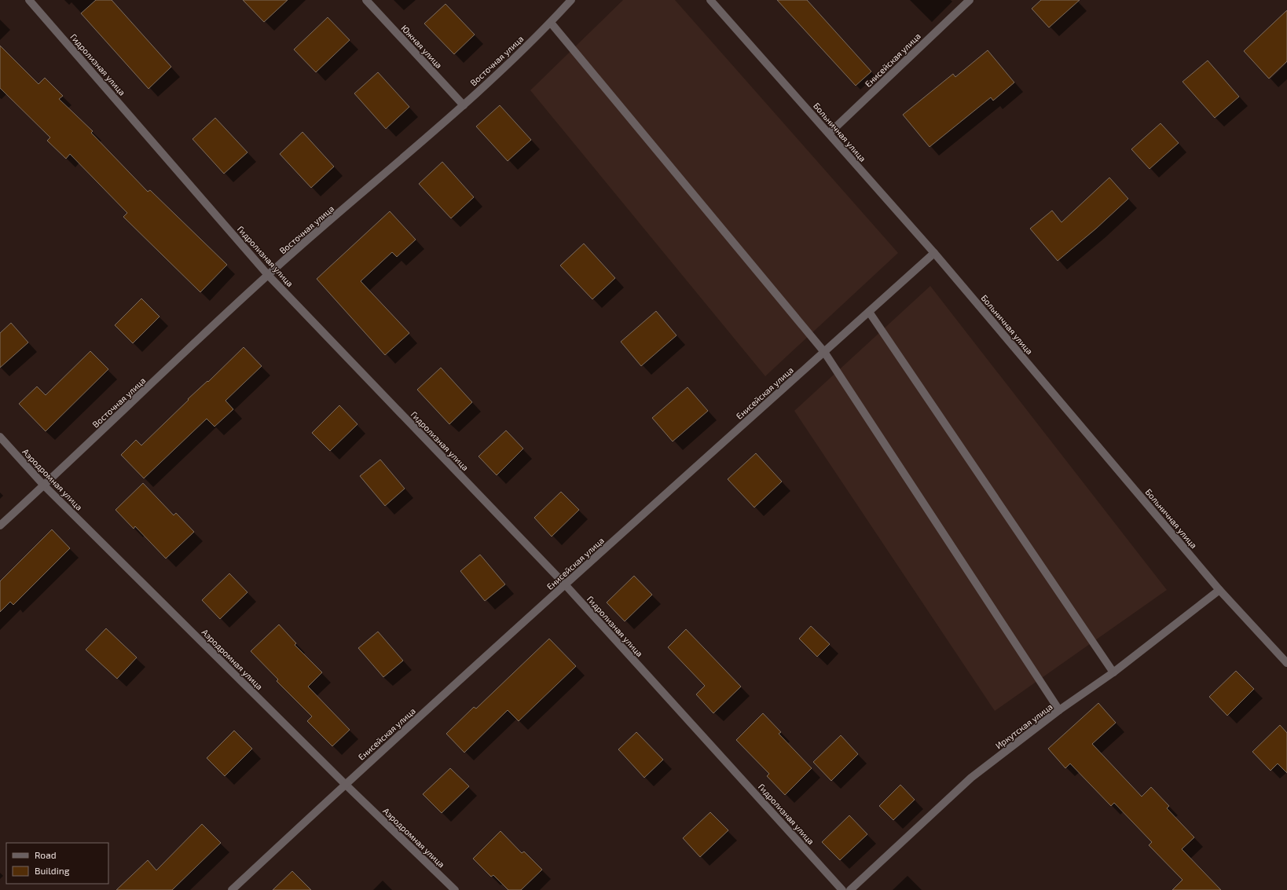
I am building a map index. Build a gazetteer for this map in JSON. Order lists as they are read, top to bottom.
{
  "streets": {
    "street": [
      "Южная улица",
      "Енисейская улица",
      "Восточная улица",
      "Гидролизная улица",
      "Больничная улица",
      "Аэродромная улица",
      "Иркутская улица"
    ]
  },
  "crossings": [
    ["Южная улица", "Восточная улица"],
    ["Енисейская улица", "Гидролизная улица"],
    ["Енисейская улица", "Больничная улица"],
    ["Енисейская улица", "Аэродромная улица"],
    ["Восточная улица", "Гидролизная улица"],
    ["Восточная улица", "Аэродромная улица"],
    ["Больничная улица", "Иркутская улица"]
  ],
  "legend": ["Road", "Building"]
}
